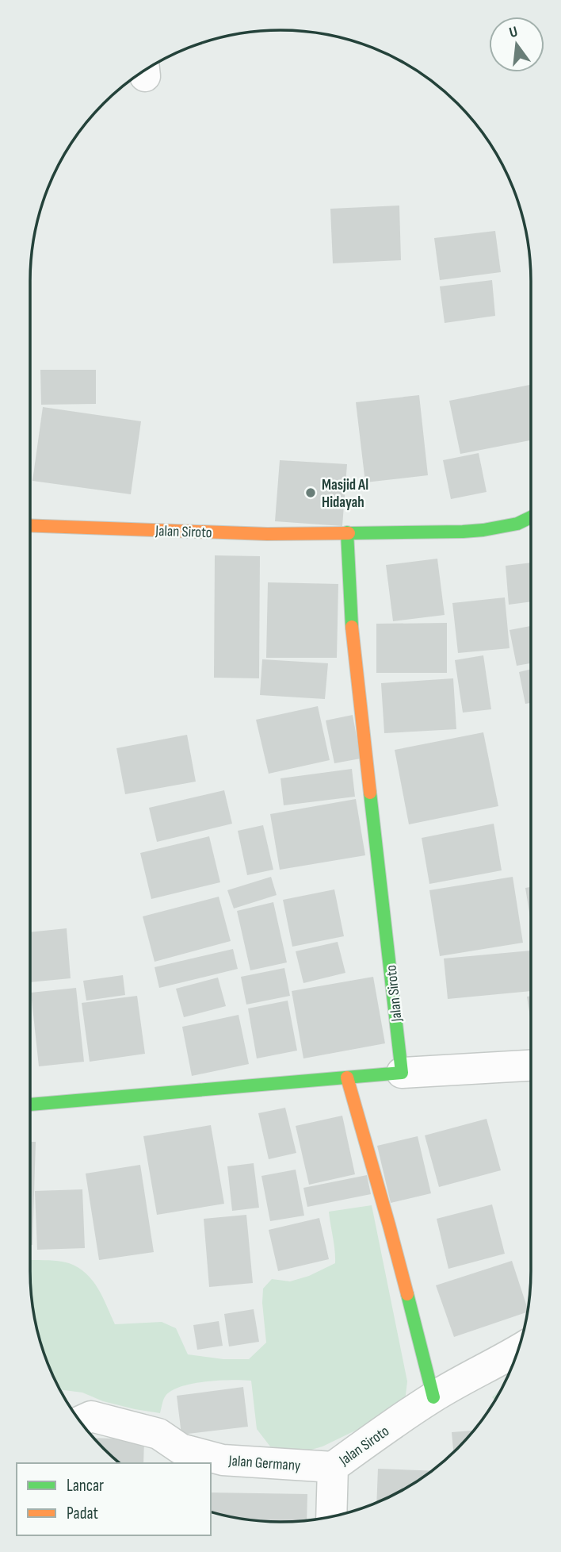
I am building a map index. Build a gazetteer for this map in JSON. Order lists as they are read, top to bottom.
{
  "streets": {
    "street": ["Jalan Siroto", "Jalan Germany"]
  },
  "crossings": [
    ["Jalan Siroto", "Jalan Germany"]
  ],
  "places": ["Masjid Al Hidayah"],
  "legend": ["Lancar", "Padat"],
  "north": "top"
}
